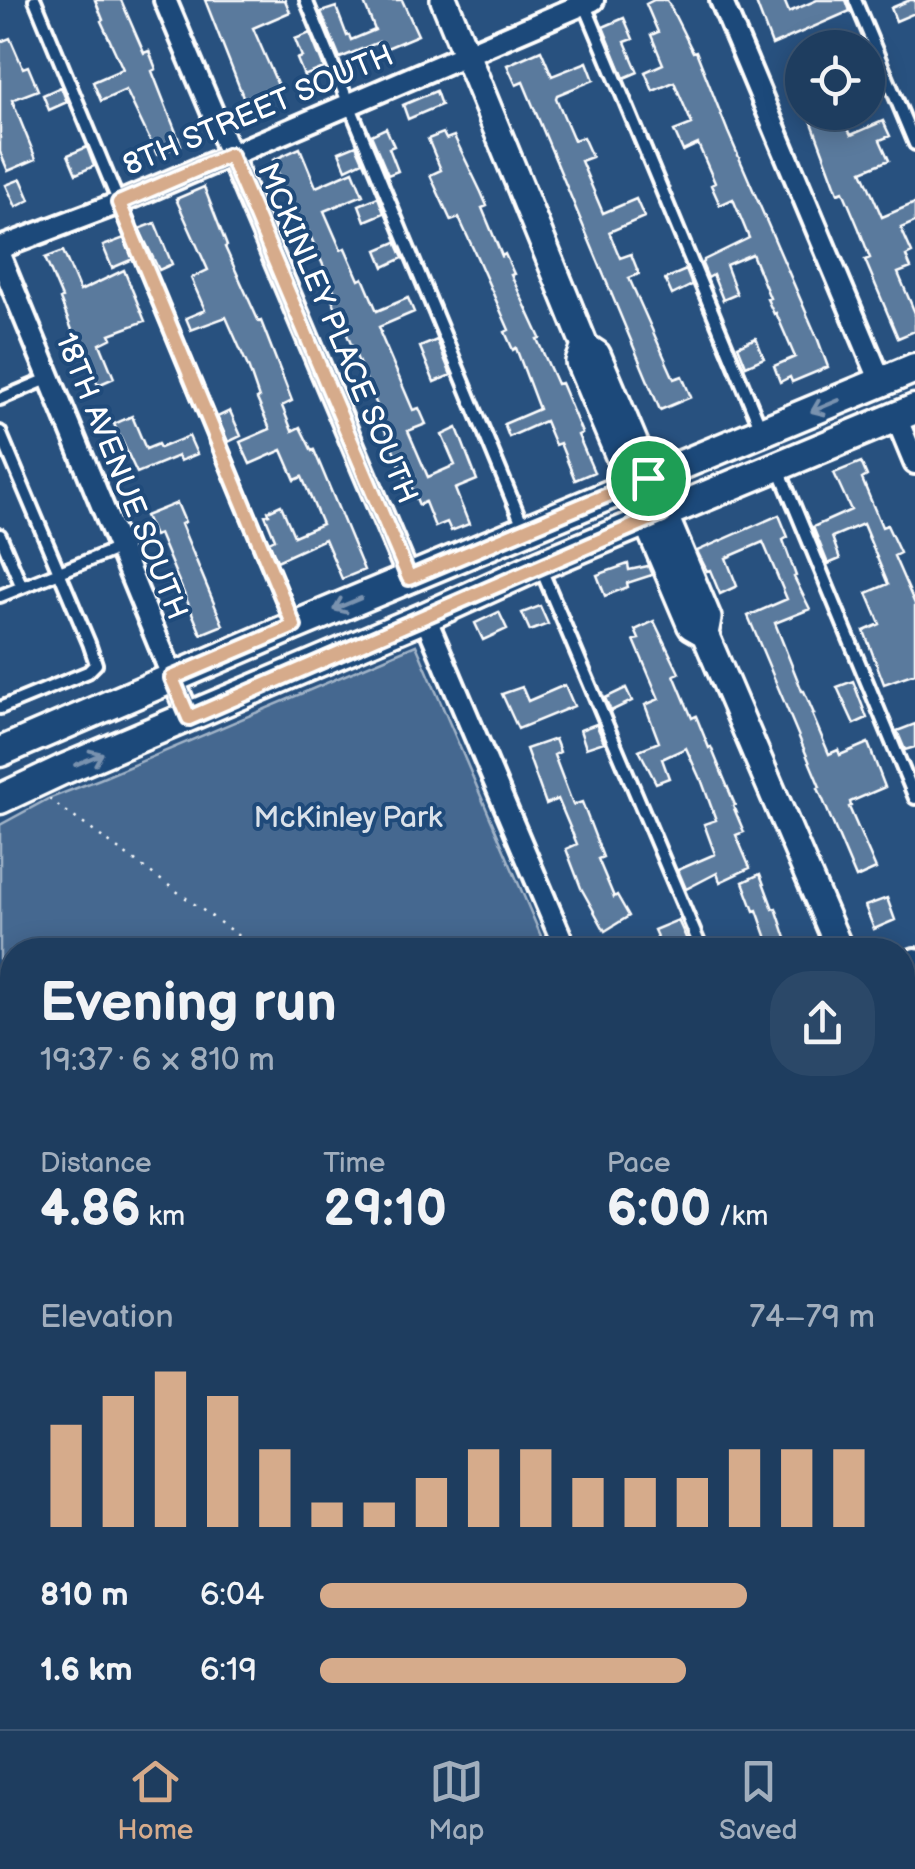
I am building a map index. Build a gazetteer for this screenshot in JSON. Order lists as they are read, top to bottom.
{
  "streets": {
    "street": ["8TH STREET SOUTH", "MCKINLEY PLACE SOUTH", "18TH AVENUE SOUTH"]
  },
  "crossings": [
    ["8TH STREET SOUTH", "MCKINLEY PLACE SOUTH"]
  ],
  "parks": ["McKinley Park"],
  "page": {
    "heading": ["Evening run", "19:37 · 6 × 810 m"],
    "stats": [
      ["Distance", "4.86 km"],
      ["Time", "29:10"],
      ["Pace", "6:00 /km"]
    ],
    "chart": ["Elevation", "74–79 m"],
    "list": [
      {
        "name": "810 m",
        "note": "6:04"
      },
      {
        "name": "1.6 km",
        "note": "6:19"
      }
    ],
    "tabs": ["Home", "Map", "Saved"]
  }
}
